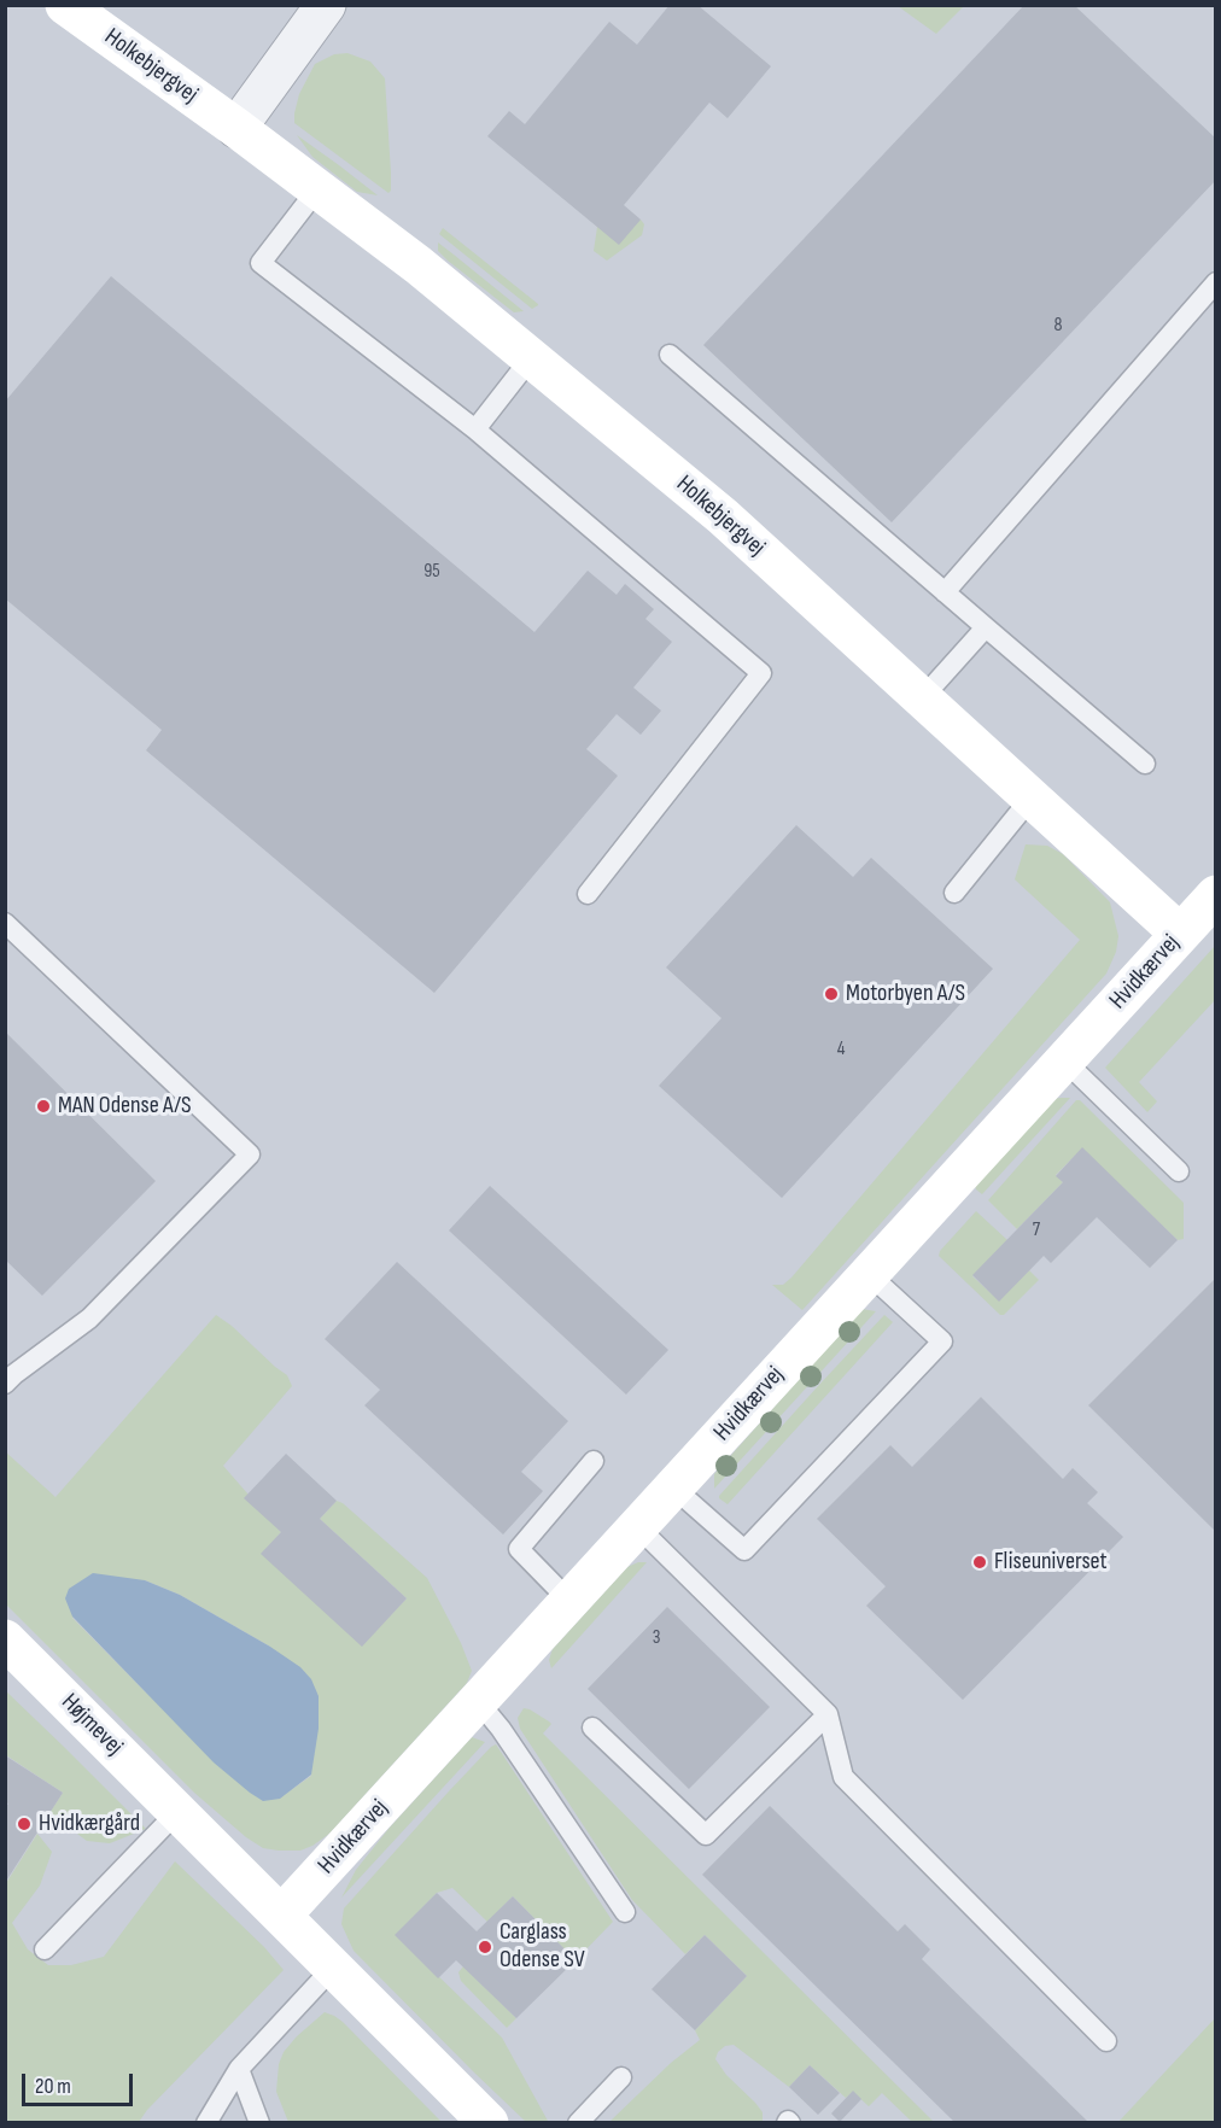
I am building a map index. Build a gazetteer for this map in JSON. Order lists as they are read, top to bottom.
{
  "streets": {
    "street": ["Holkebjergvej", "Hvidkærvej", "Højmevej"]
  },
  "crossings": [
    ["Holkebjergvej", "Hvidkærvej"],
    ["Hvidkærvej", "Højmevej"]
  ],
  "places": [
    "Motorbyen A/S",
    "MAN Odense A/S",
    "Fliseuniverset",
    "Hvidkærgård",
    "Carglass Odense SV"
  ],
  "house_numbers": [
    "8",
    "95",
    "4",
    "7",
    "3"
  ],
  "scale_bar": "20 m"
}
